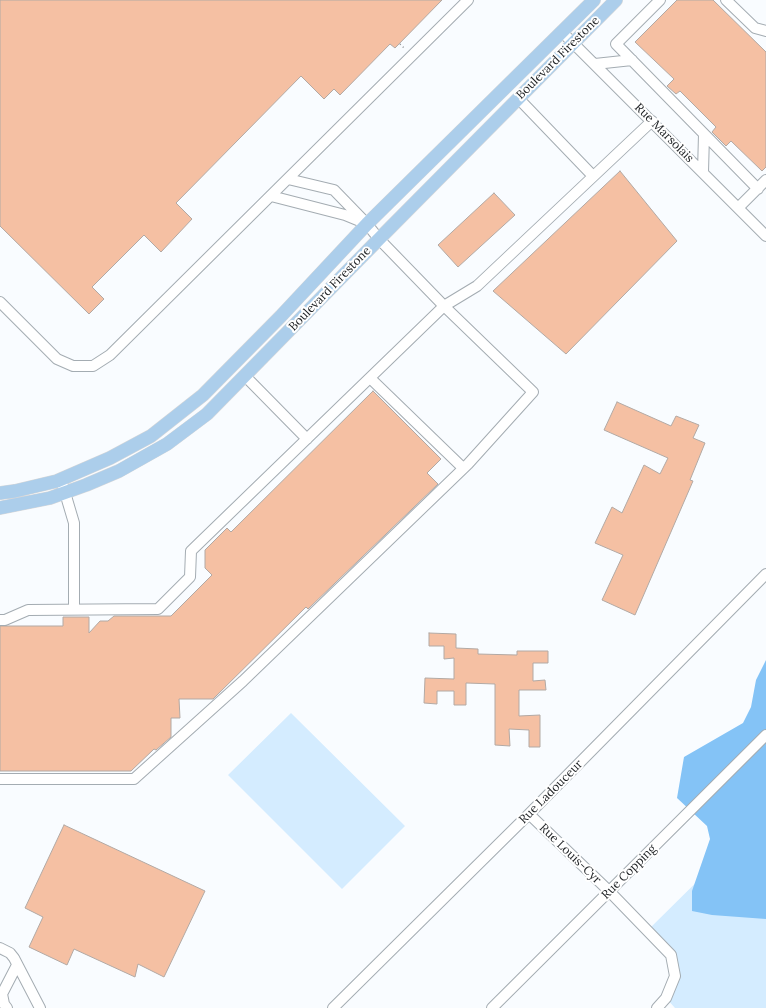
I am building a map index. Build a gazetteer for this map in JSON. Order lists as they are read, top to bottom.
{
  "streets": {
    "main road": ["Boulevard Firestone"],
    "street": [
      "Rue Marsolais",
      "Rue Ladouceur",
      "Rue Louis-Cyr",
      "Rue Copping"
    ]
  },
  "crossings": [
    ["Boulevard Firestone", "Rue Marsolais"],
    ["Rue Ladouceur", "Rue Louis-Cyr"],
    ["Rue Louis-Cyr", "Rue Copping"]
  ]
}
